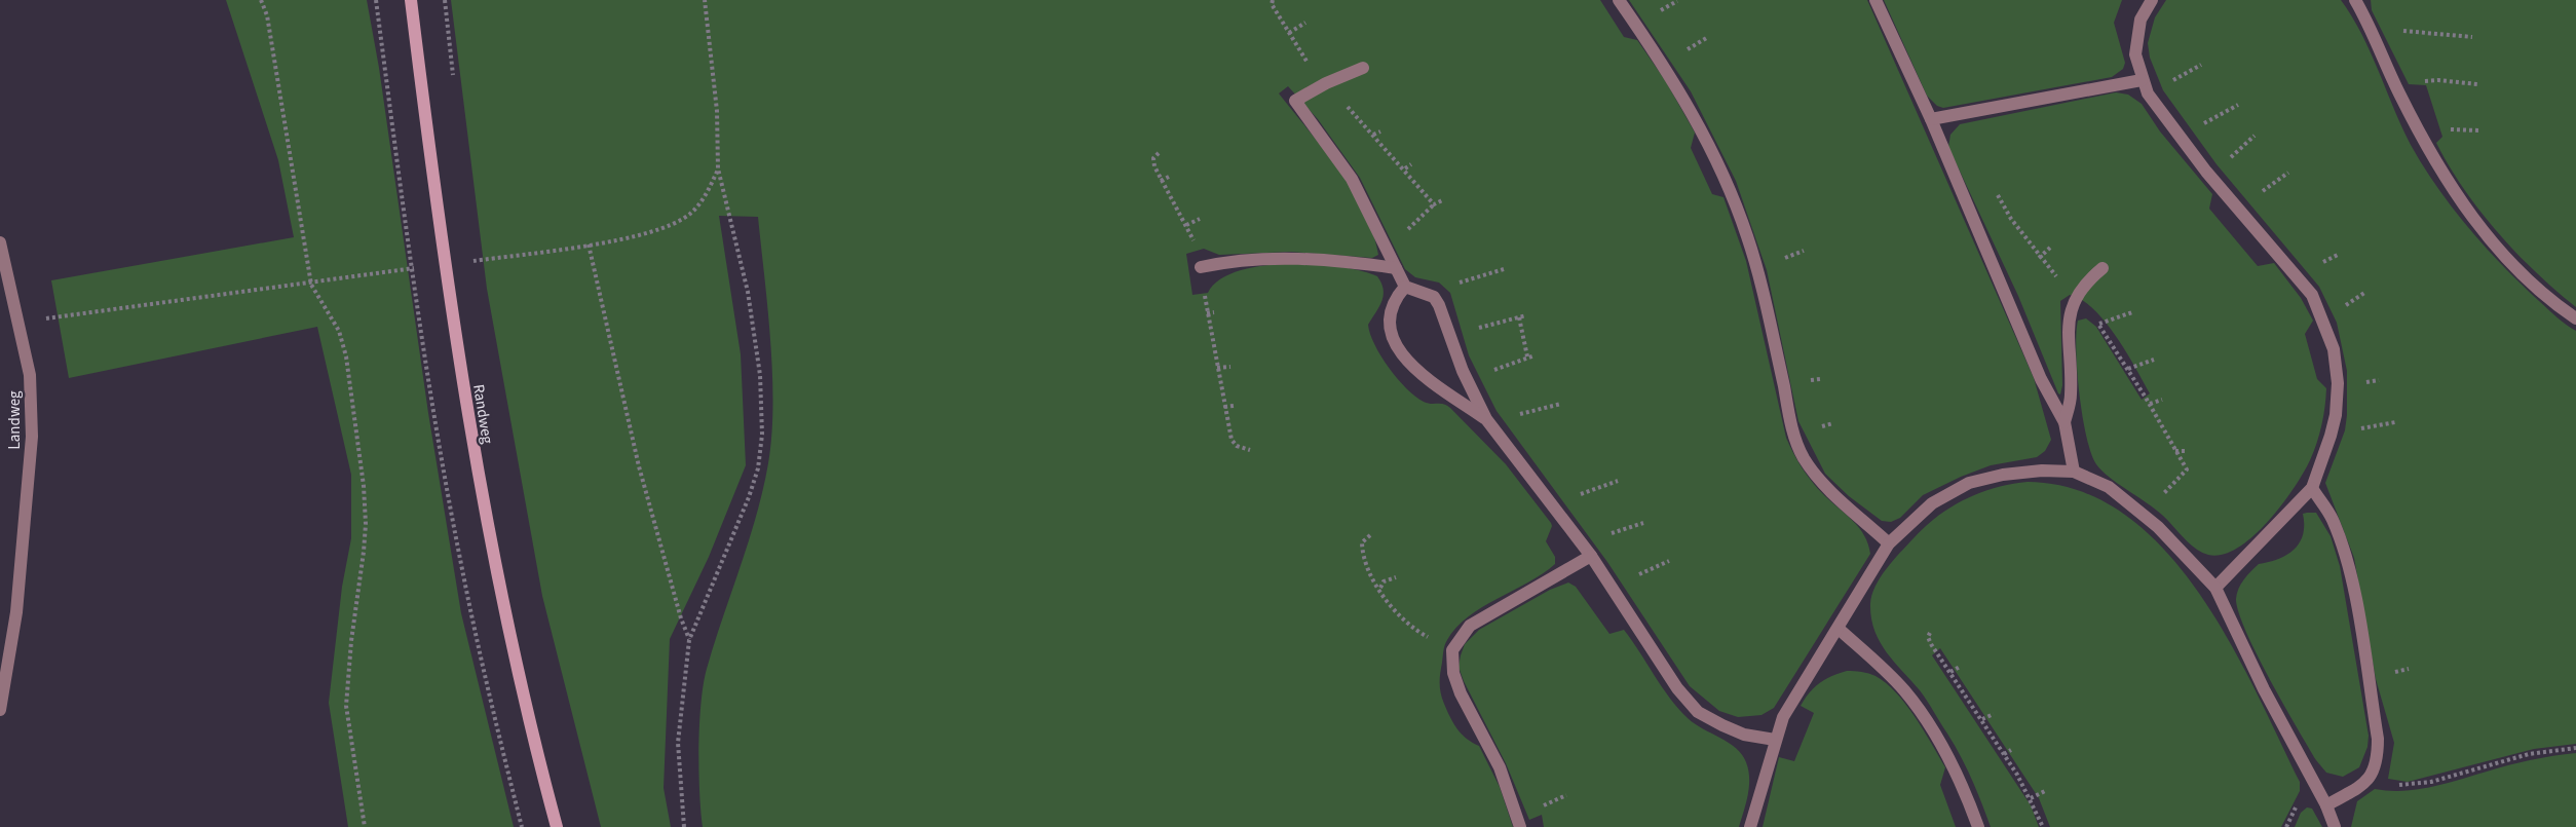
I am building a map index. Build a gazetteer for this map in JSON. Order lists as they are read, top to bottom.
{
  "streets": {
    "main road": ["Randweg"],
    "street": ["Landweg"]
  }
}
